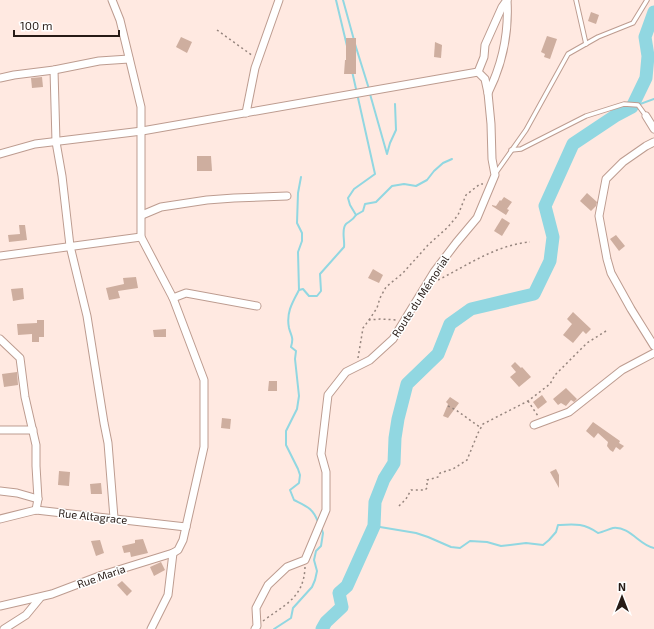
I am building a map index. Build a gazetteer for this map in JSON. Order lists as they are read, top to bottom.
{
  "streets": {
    "street": ["Route du Mémorial", "Rue Altagrace", "Rue Maria"]
  },
  "scale_bar": "100 m",
  "north": "top"
}
